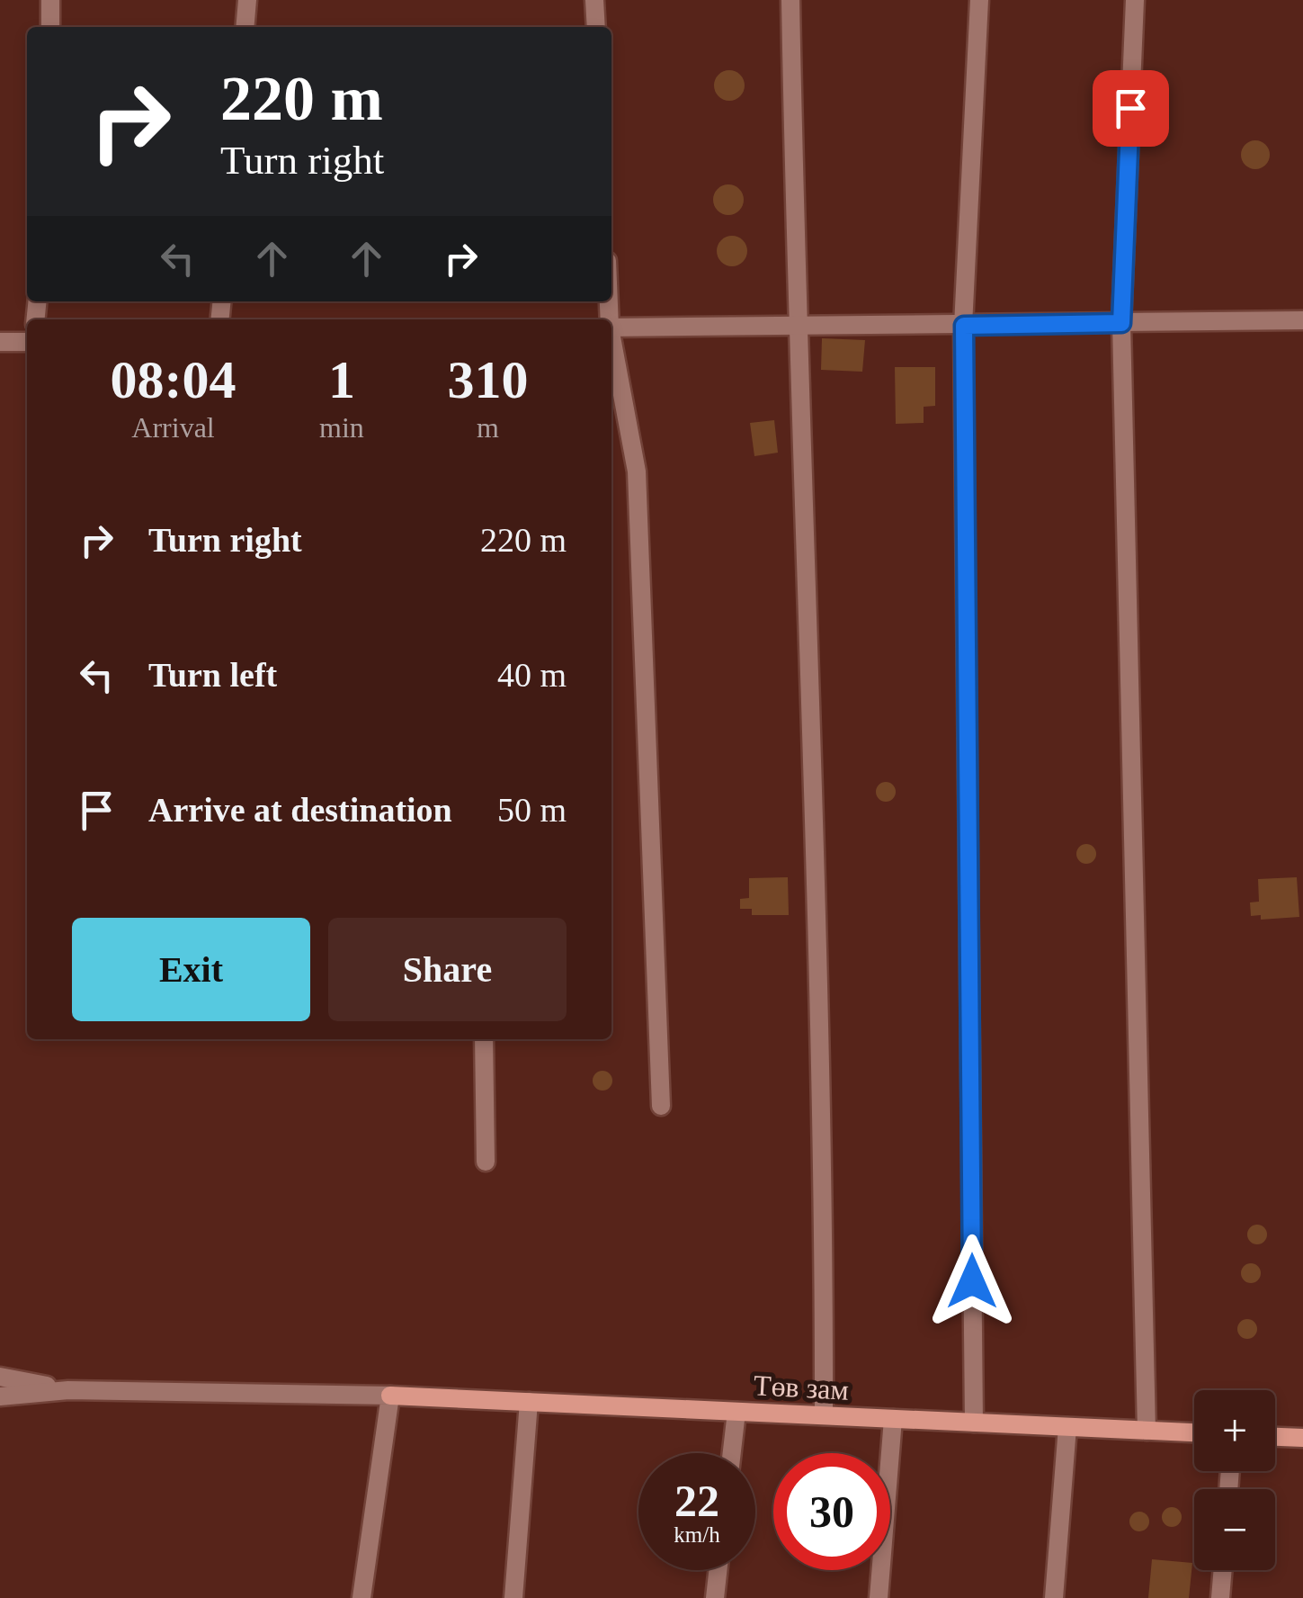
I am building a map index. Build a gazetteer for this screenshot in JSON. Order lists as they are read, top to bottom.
{
  "streets": {
    "street": ["Төв зам"]
  },
  "page": {
    "turn": ["220 m", "Turn right"],
    "eta": [
      "08:04",
      "Arrival",
      "1",
      "min",
      "310",
      "m"
    ],
    "list": [
      {
        "name": "Turn right",
        "value": "220 m"
      },
      {
        "name": "Turn left",
        "value": "40 m"
      },
      {
        "name": "Arrive at destination",
        "value": "50 m"
      }
    ],
    "buttons": ["Exit", "Share"],
    "map_buttons": ["+", "−"],
    "speed": "22 km/h",
    "limit": "30"
  }
}
